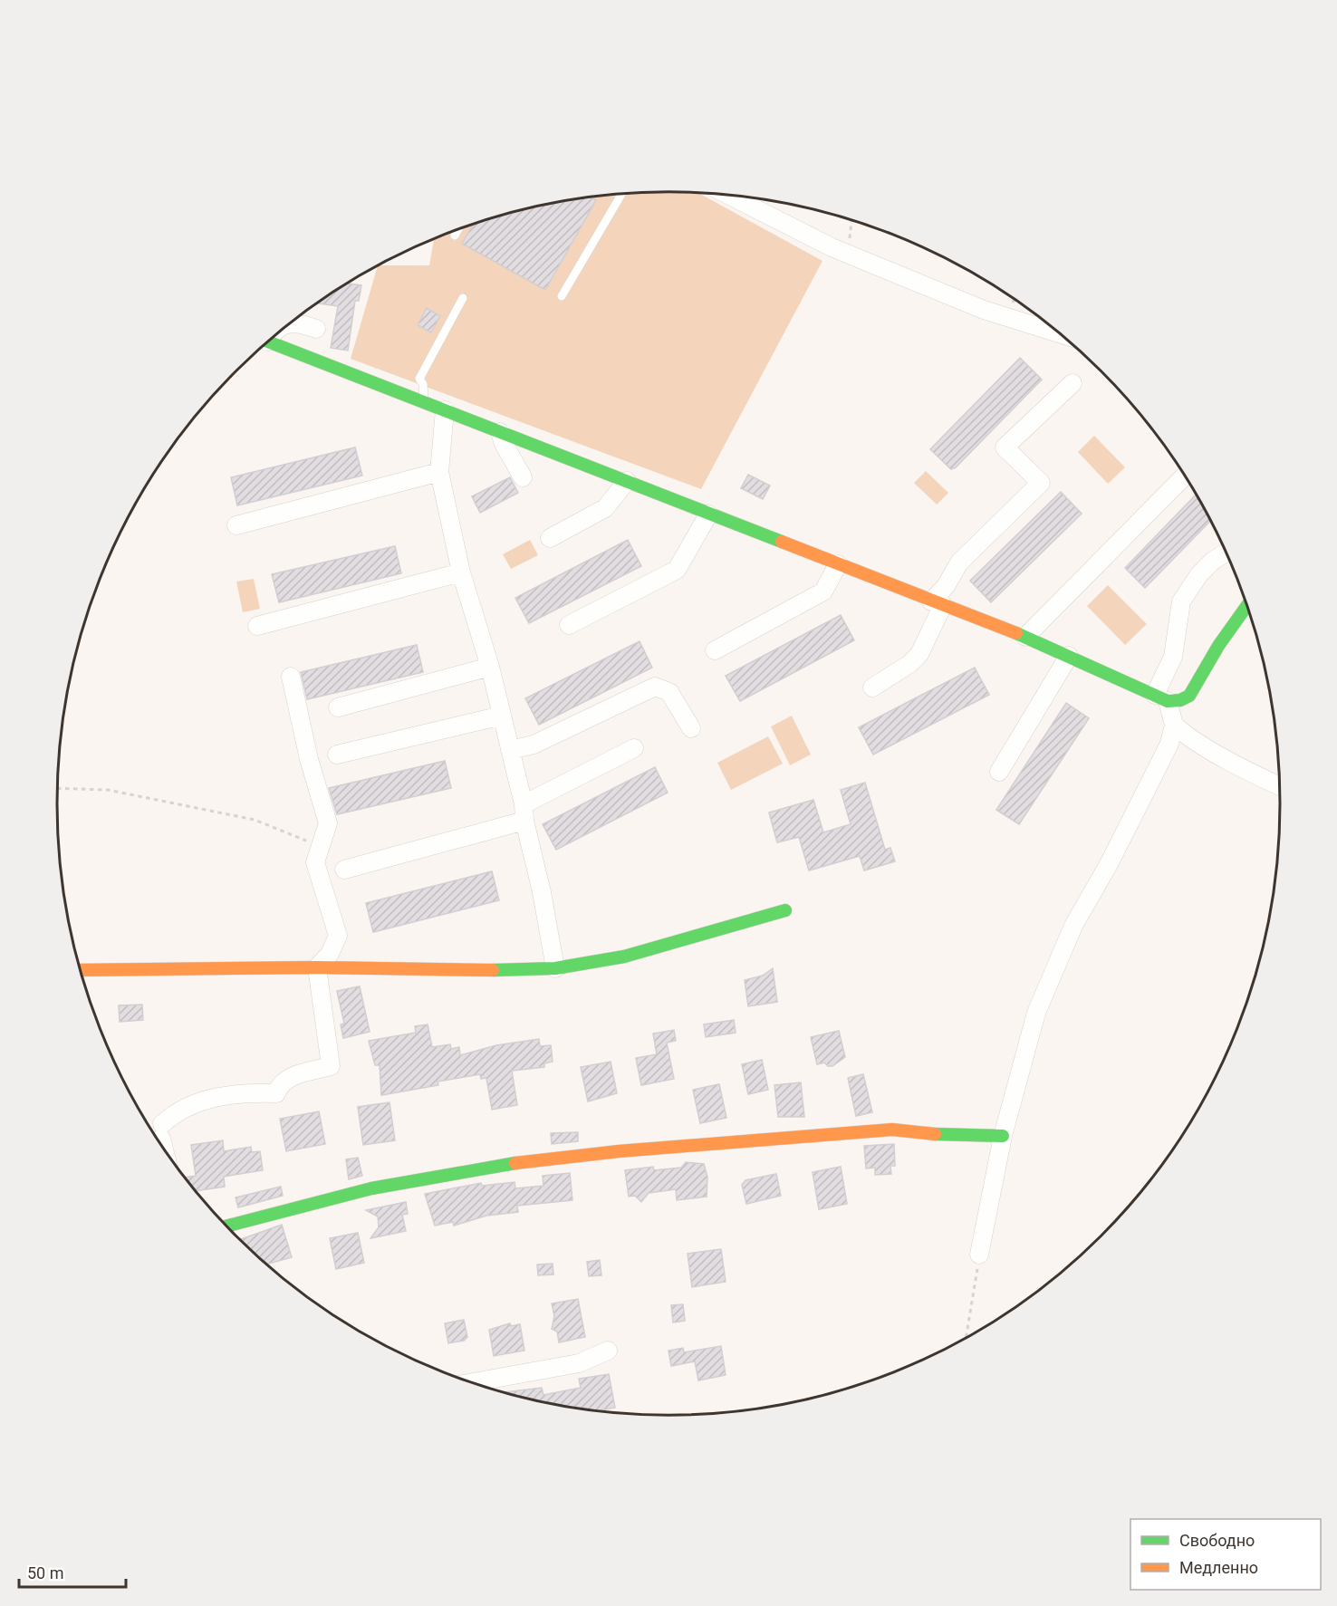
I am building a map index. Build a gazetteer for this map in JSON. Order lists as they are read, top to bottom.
{
  "legend": ["Свободно", "Медленно"],
  "scale_bar": "50 m"
}
